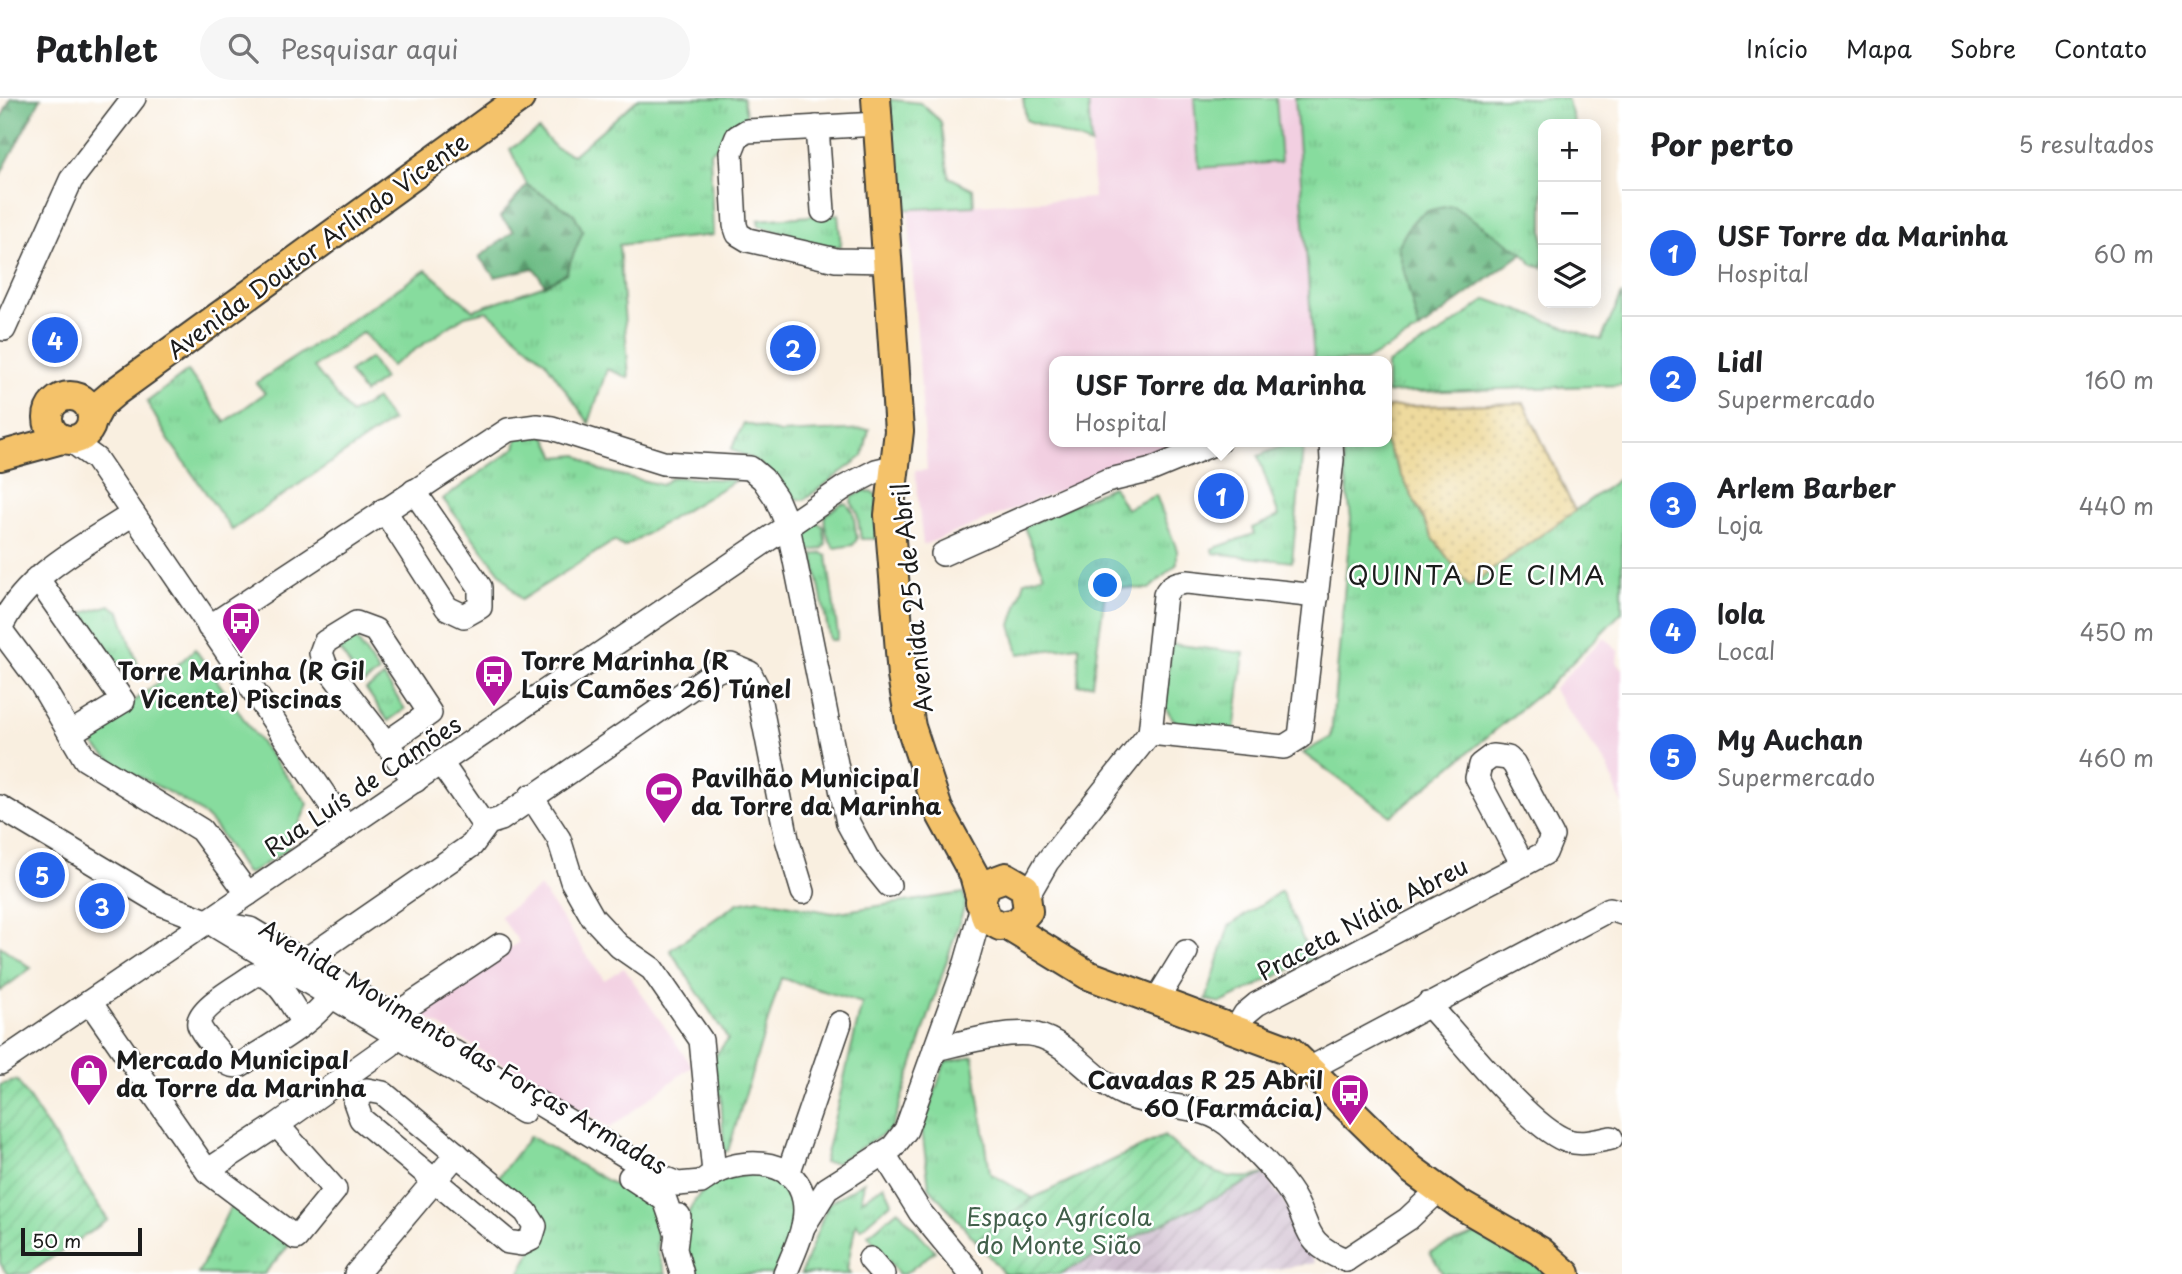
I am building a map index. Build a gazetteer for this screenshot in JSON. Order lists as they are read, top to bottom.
{
  "streets": {
    "main road": ["Avenida Doutor Arlindo Vicente", "Avenida 25 de Abril"],
    "street": ["Rua Luís de Camões", "Praceta Nídia Abreu", "Avenida Movimento das Forças Armadas"]
  },
  "crossings": [
    ["Avenida 25 de Abril", "Rua Luís de Camões"],
    ["Rua Luís de Camões", "Avenida Movimento das Forças Armadas"]
  ],
  "districts": ["QUINTA DE CIMA"],
  "parks": ["Espaço Agrícola do Monte Sião"],
  "places": {
    "bus stop": ["Torre Marinha (R Gil Vicente) Piscinas", "Torre Marinha (R Luis Camões 26) Túnel", "Cavadas R 25 Abril 60 (Farmácia)"],
    "sports": ["Pavilhão Municipal da Torre da Marinha"],
    "shop": ["Mercado Municipal da Torre da Marinha"]
  },
  "scale_bar": "50 m",
  "page": {
    "header": "Pathlet",
    "search": "Pesquisar aqui",
    "nav": [
      "Início",
      "Mapa",
      "Sobre",
      "Contato"
    ],
    "heading": ["Por perto", "5 resultados"],
    "map_buttons": ["+", "−"],
    "list": [
      {
        "mark": "1",
        "name": "USF Torre da Marinha",
        "note": "Hospital",
        "value": "60 m"
      },
      {
        "mark": "2",
        "name": "Lidl",
        "note": "Supermercado",
        "value": "160 m"
      },
      {
        "mark": "3",
        "name": "Arlem Barber",
        "note": "Loja",
        "value": "440 m"
      },
      {
        "mark": "4",
        "name": "lola",
        "note": "Local",
        "value": "450 m"
      },
      {
        "mark": "5",
        "name": "My Auchan",
        "note": "Supermercado",
        "value": "460 m"
      }
    ],
    "pins": [
      "4",
      "2",
      "1",
      "5",
      "3"
    ],
    "popup": ["USF Torre da Marinha", "Hospital"],
    "scale": "50 m"
  }
}
